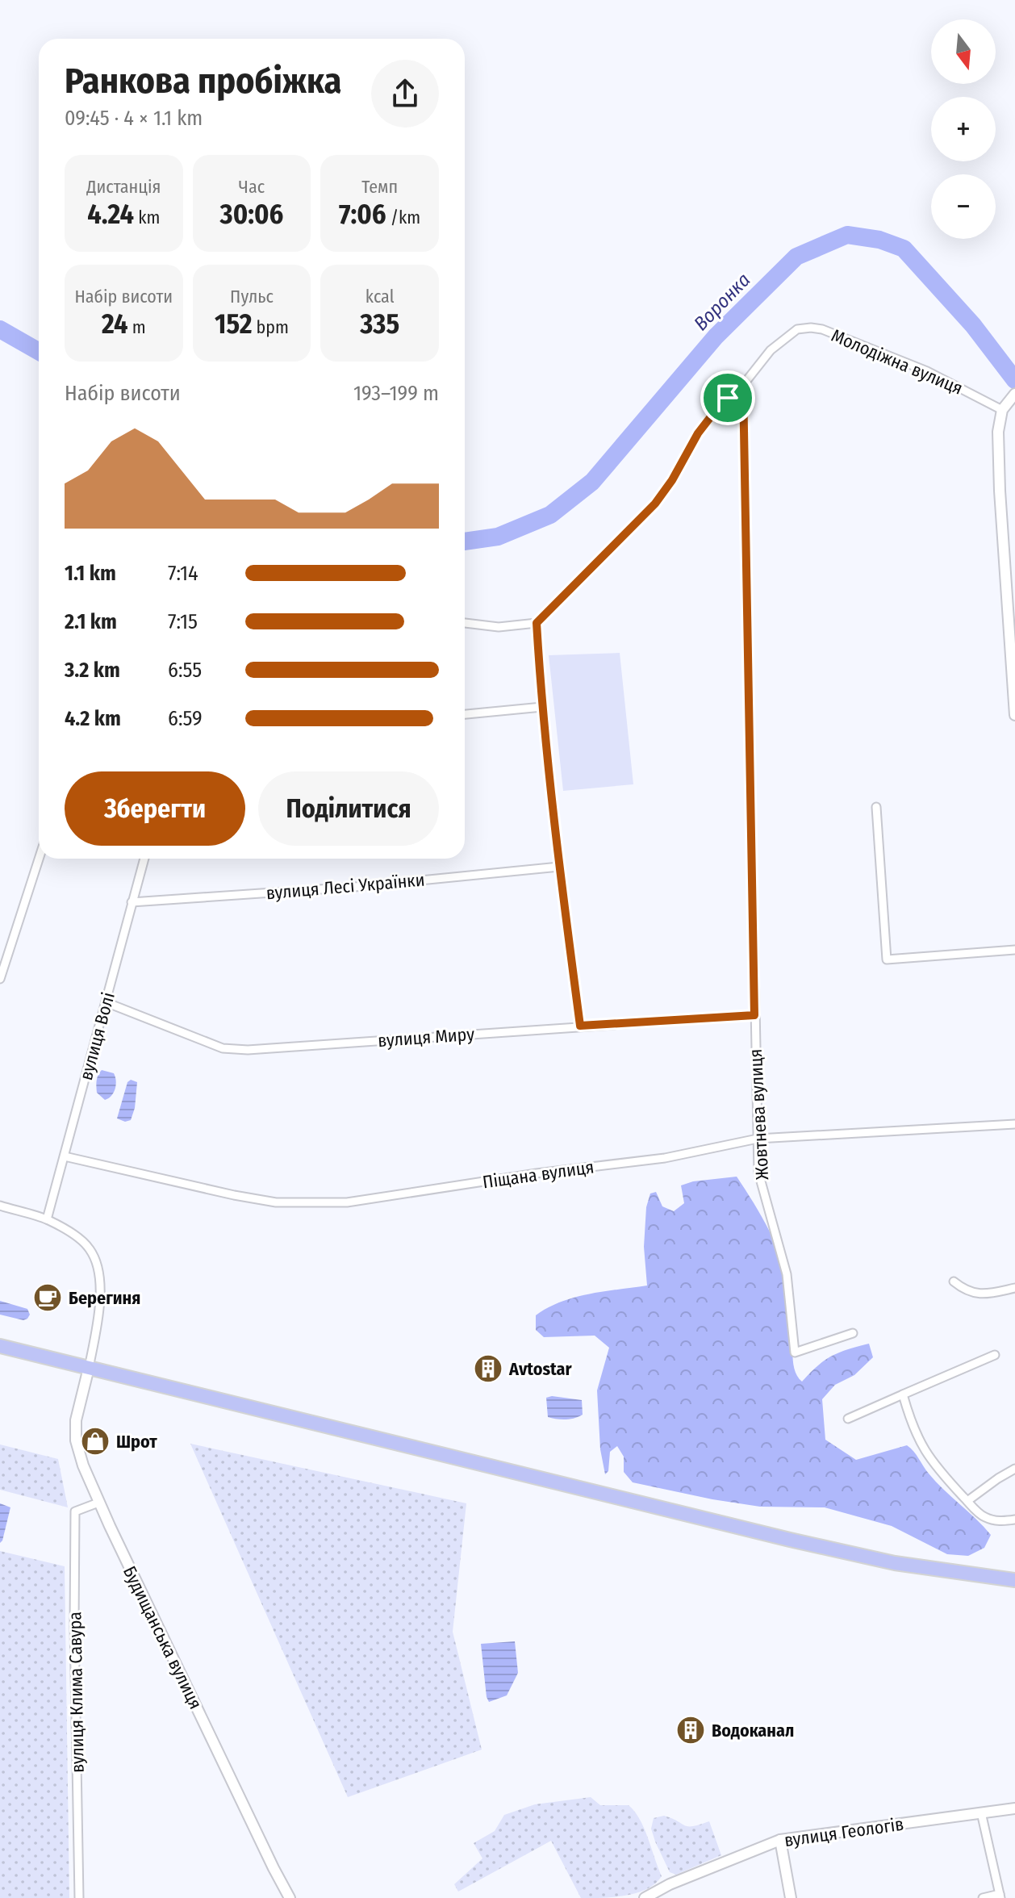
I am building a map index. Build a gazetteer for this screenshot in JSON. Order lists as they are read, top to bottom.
{
  "streets": {
    "street": [
      "Молодіжна вулиця",
      "вулиця Лесі Українки",
      "вулиця Волі",
      "вулиця Миру",
      "Жовтнева вулиця",
      "Піщана вулиця",
      "Будищанська вулиця",
      "вулиця Клима Савура",
      "вулиця Геологів"
    ]
  },
  "crossings": [
    ["Молодіжна вулиця", "Жовтнева вулиця"],
    ["вулиця Лесі Українки", "вулиця Волі"],
    ["вулиця Волі", "вулиця Миру"],
    ["вулиця Волі", "Піщана вулиця"],
    ["вулиця Миру", "Жовтнева вулиця"],
    ["Жовтнева вулиця", "Піщана вулиця"],
    ["Будищанська вулиця", "вулиця Клима Савура"]
  ],
  "water": ["Воронка"],
  "places": {
    "cafe": ["Берегиня"],
    "building": ["Avtostar", "Водоканал"],
    "shop": ["Шрот"]
  },
  "north": "bottom",
  "page": {
    "map_buttons": ["+", "−"],
    "heading": ["Ранкова пробіжка", "09:45 · 4 × 1.1 km"],
    "stats": [
      ["Дистанція", "4.24 km"],
      ["Час", "30:06"],
      ["Темп", "7:06 /km"],
      ["Набір висоти", "24 m"],
      ["Пульс", "152 bpm"],
      ["kcal", "335"]
    ],
    "chart": ["Набір висоти", "193–199 m"],
    "list": [
      {
        "name": "1.1 km",
        "note": "7:14"
      },
      {
        "name": "2.1 km",
        "note": "7:15"
      },
      {
        "name": "3.2 km",
        "note": "6:55"
      },
      {
        "name": "4.2 km",
        "note": "6:59"
      }
    ],
    "buttons": ["Зберегти", "Поділитися"]
  }
}
